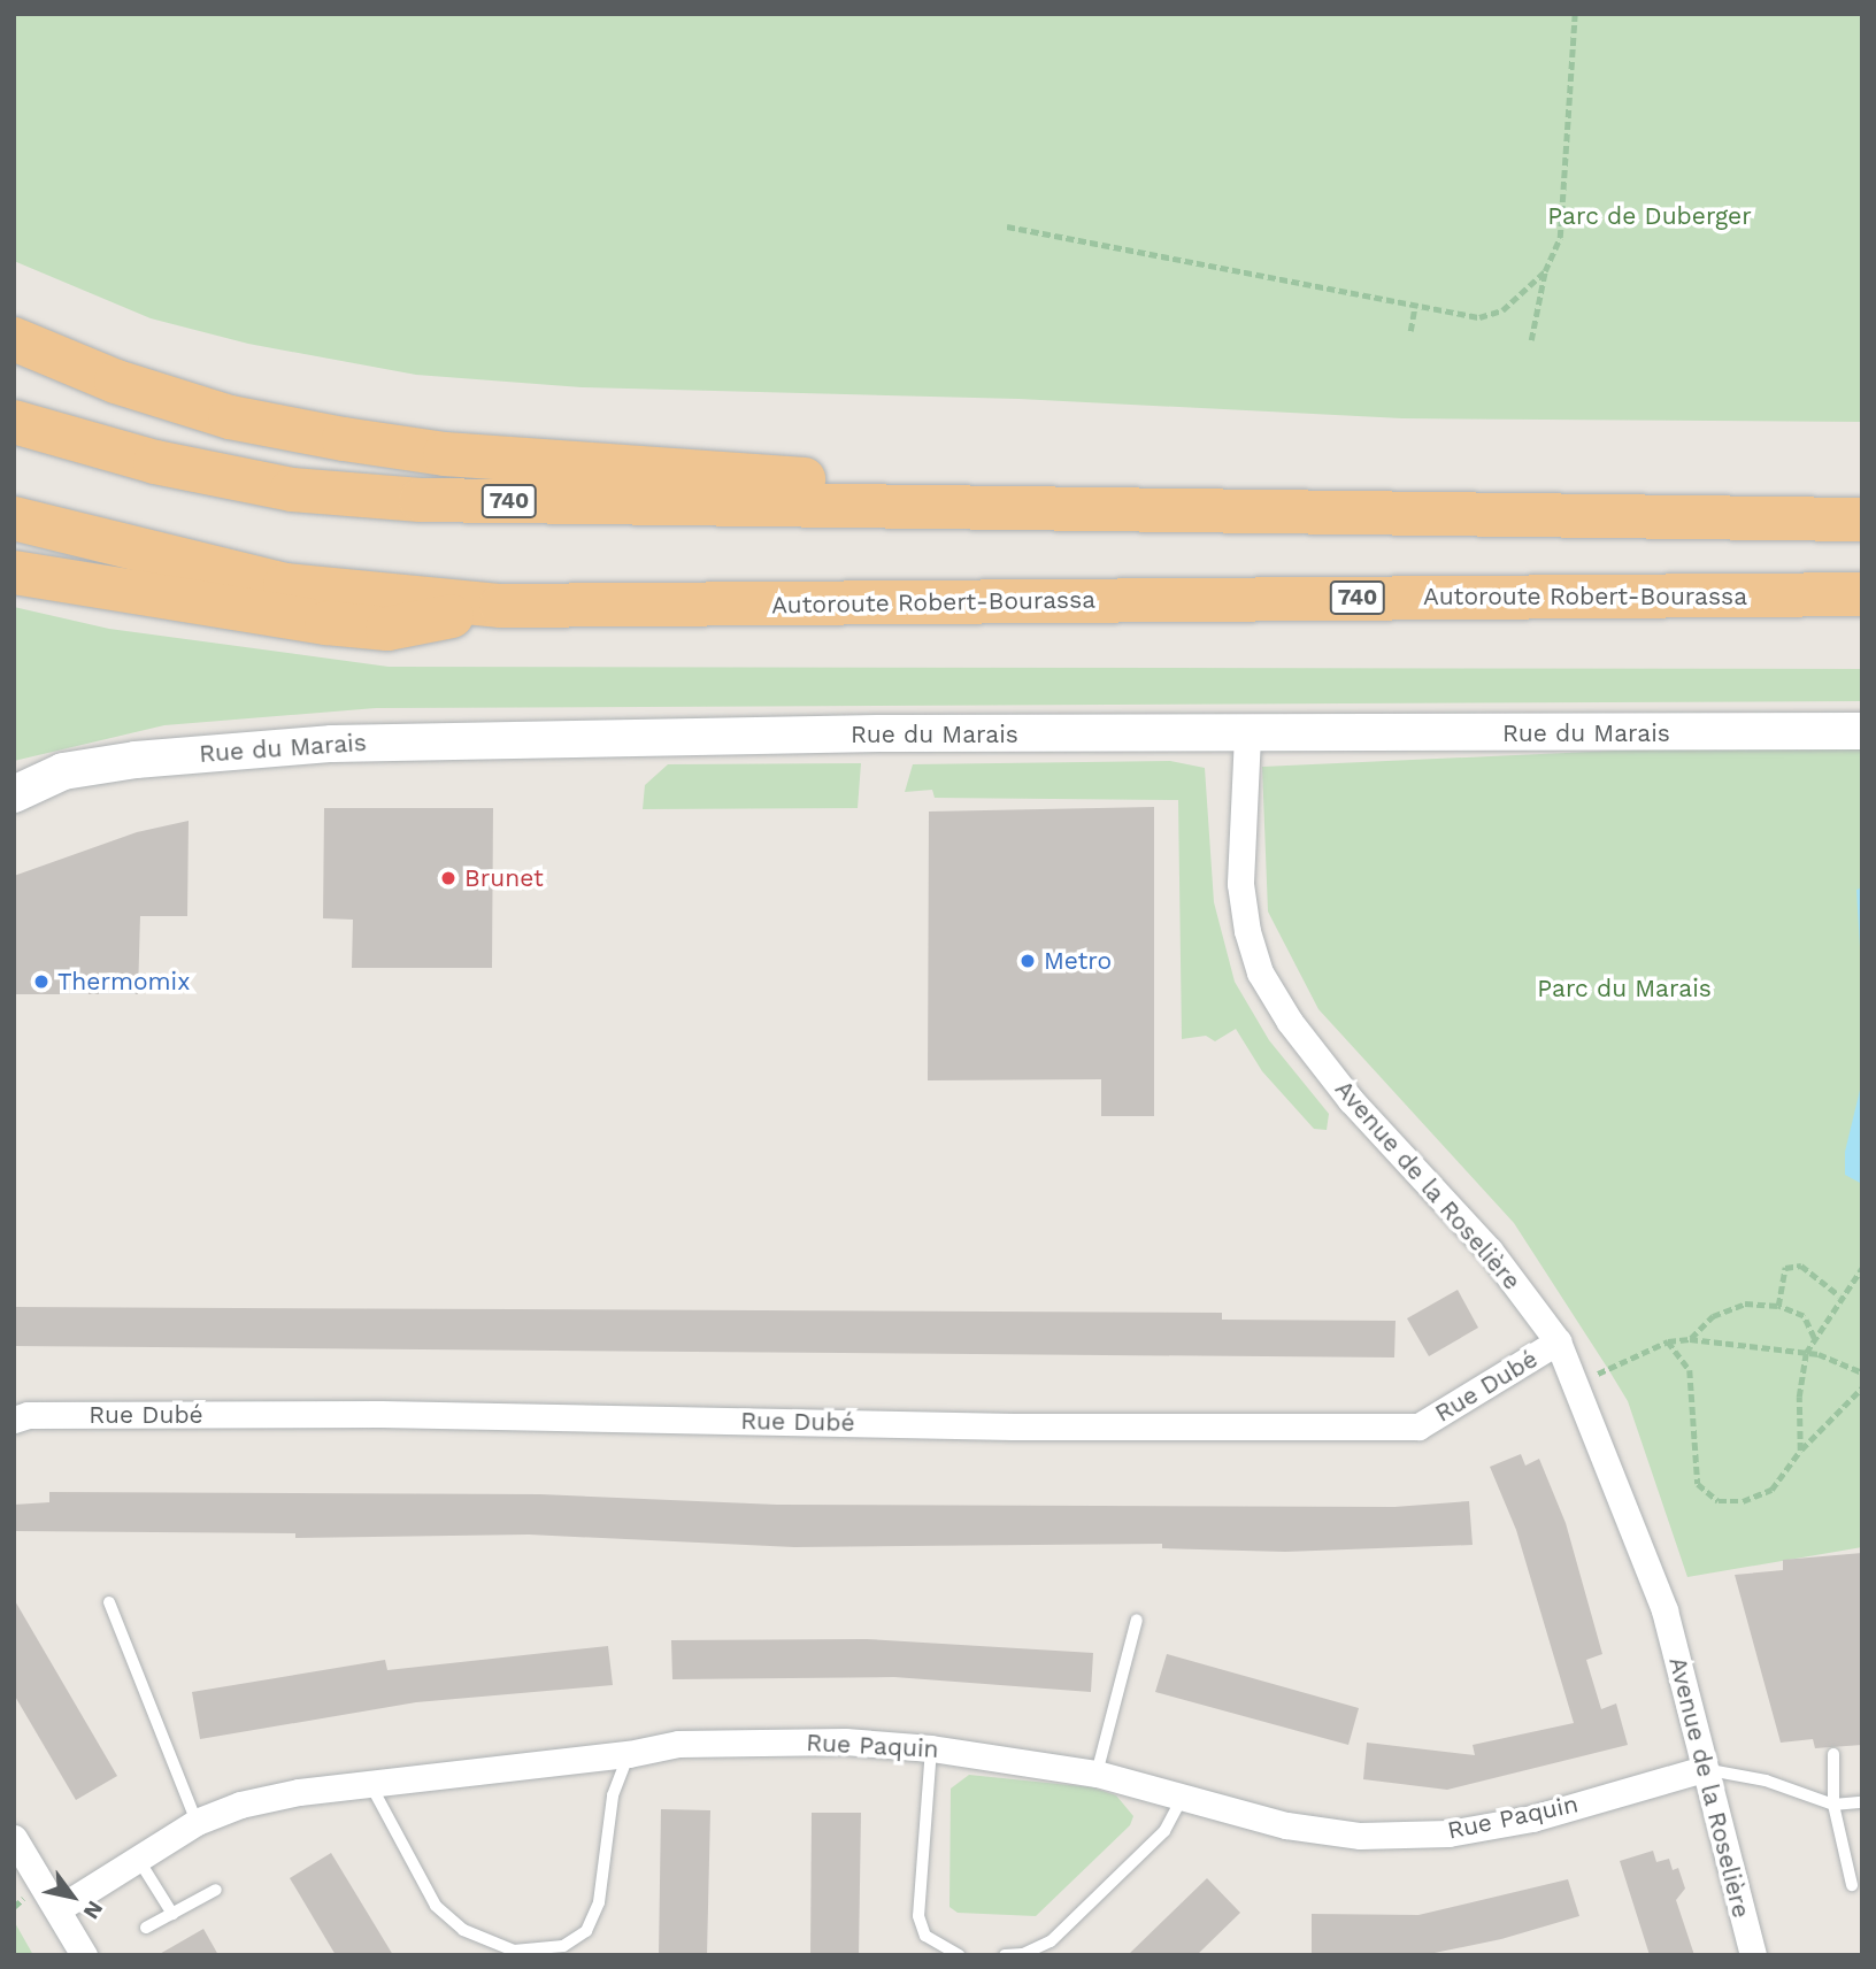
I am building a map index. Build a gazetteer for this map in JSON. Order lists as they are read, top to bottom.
{
  "streets": {
    "highway": ["740", "Autoroute Robert-Bourassa"],
    "street": [
      "Rue du Marais",
      "Avenue de la Roselière",
      "Rue Dubé",
      "Rue Paquin"
    ]
  },
  "crossings": [
    ["Rue du Marais", "Avenue de la Roselière"],
    ["Avenue de la Roselière", "Rue Dubé"],
    ["Avenue de la Roselière", "Rue Paquin"]
  ],
  "parks": ["Parc de Duberger", "Parc du Marais"],
  "places": ["Brunet", "Metro", "Thermomix"],
  "north": "bottom right"
}
